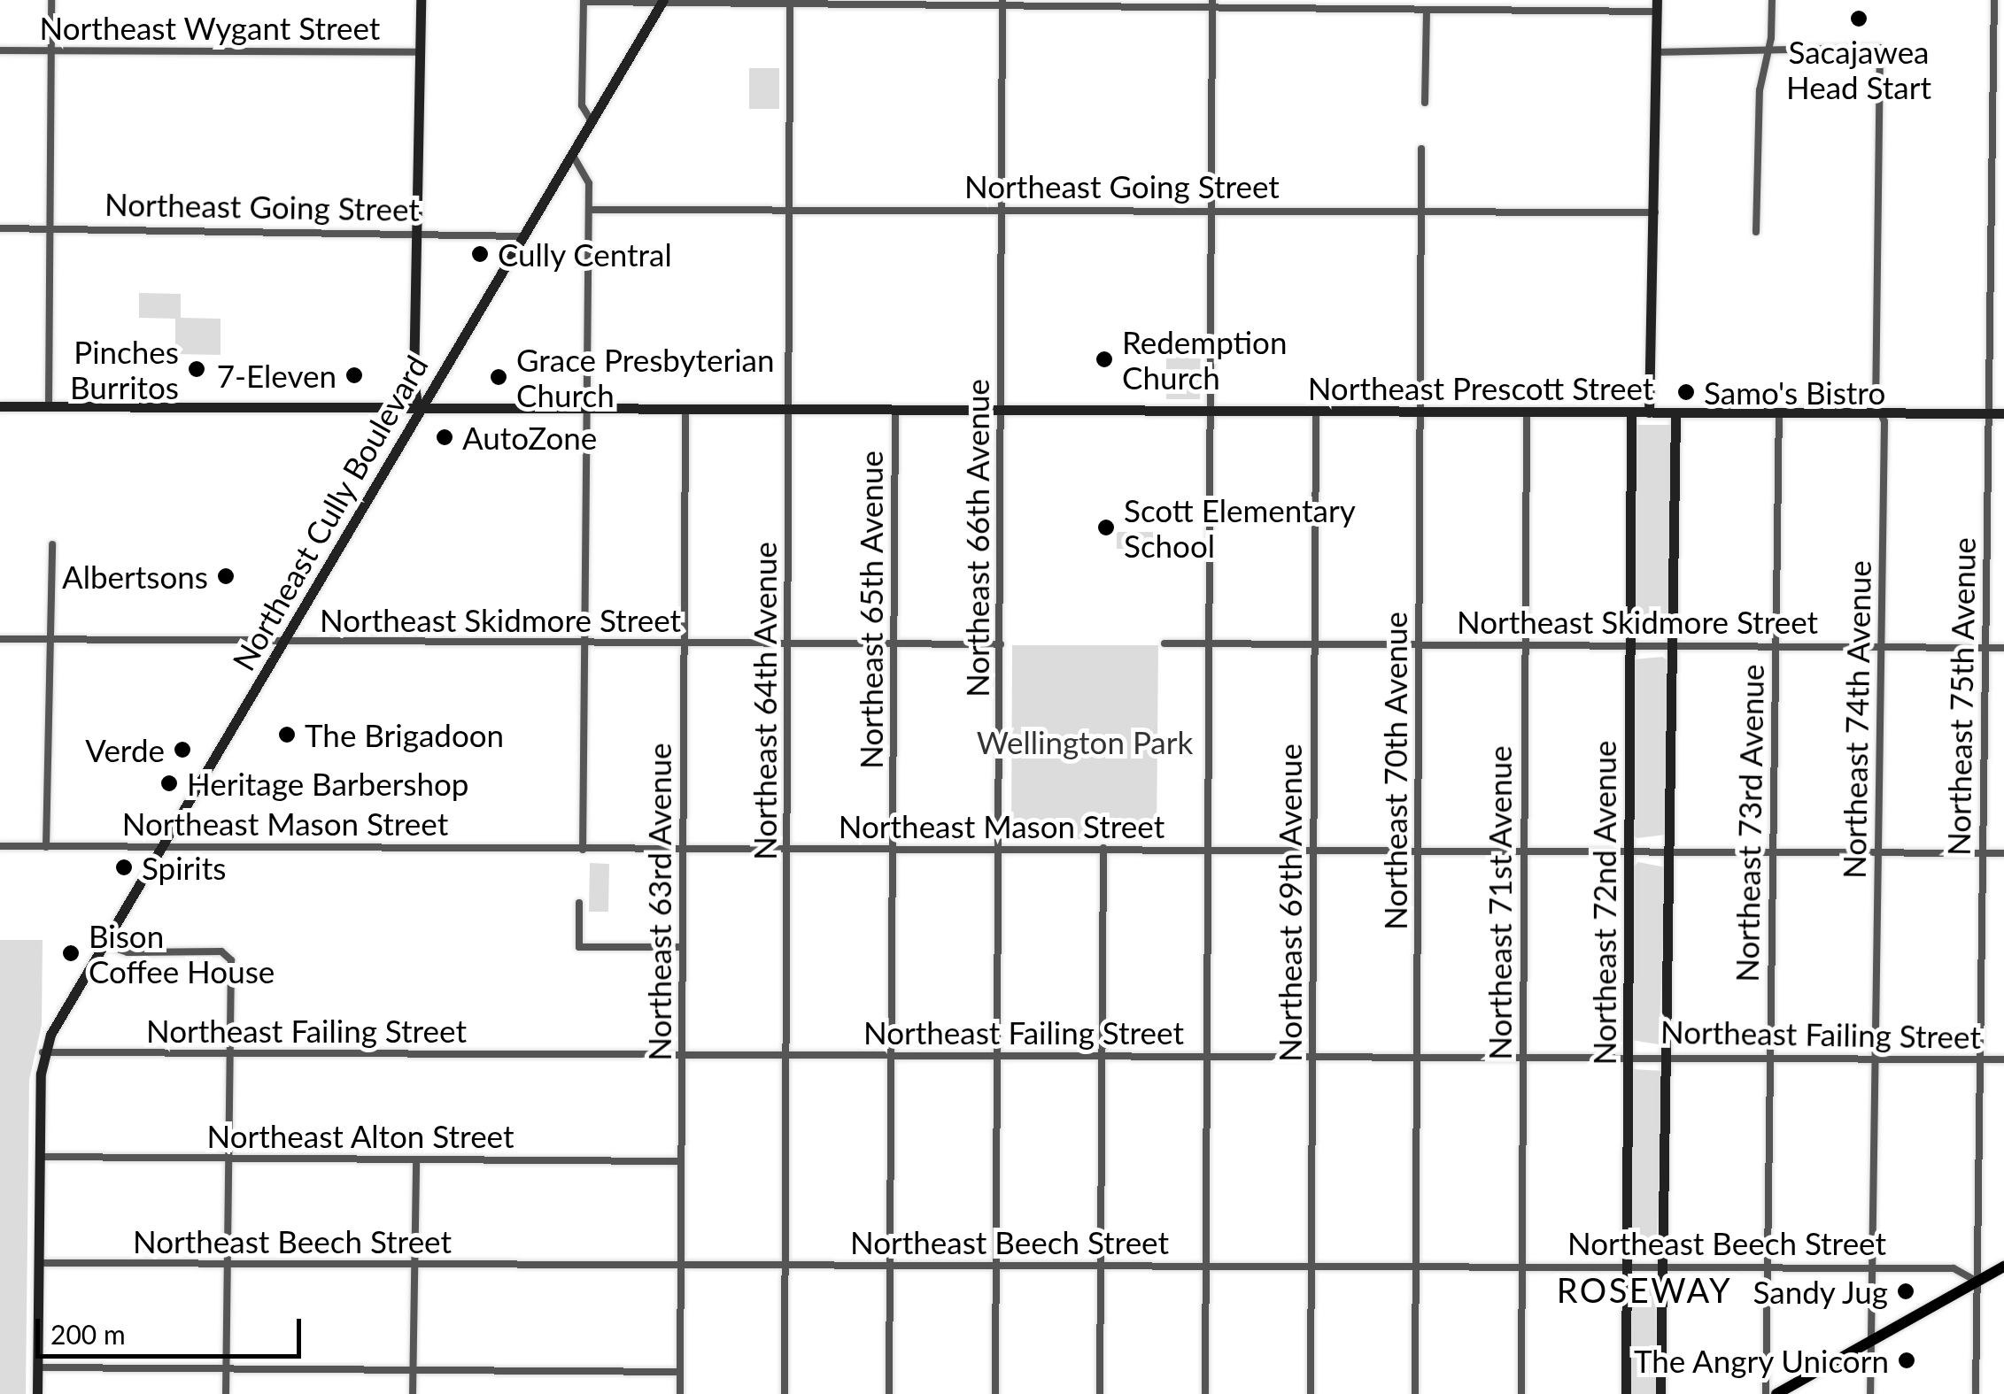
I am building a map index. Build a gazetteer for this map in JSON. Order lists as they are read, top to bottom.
{
  "streets": {
    "street": [
      "Northeast Wygant Street",
      "Northeast Going Street",
      "Northeast Prescott Street",
      "Northeast Cully Boulevard",
      "Northeast 66th Avenue",
      "Northeast 65th Avenue",
      "Northeast Skidmore Street",
      "Northeast 75th Avenue",
      "Northeast 64th Avenue",
      "Northeast 74th Avenue",
      "Northeast 70th Avenue",
      "Northeast Mason Street",
      "Northeast 73rd Avenue",
      "Northeast 63rd Avenue",
      "Northeast 69th Avenue",
      "Northeast 71st Avenue",
      "Northeast 72nd Avenue",
      "Northeast Failing Street",
      "Northeast Alton Street",
      "Northeast Beech Street"
    ]
  },
  "crossings": [
    ["Northeast Going Street", "Northeast Cully Boulevard"],
    ["Northeast Going Street", "Northeast 66th Avenue"],
    ["Northeast Going Street", "Northeast 64th Avenue"],
    ["Northeast Going Street", "Northeast 70th Avenue"],
    ["Northeast Prescott Street", "Northeast Cully Boulevard"],
    ["Northeast Prescott Street", "Northeast 66th Avenue"],
    ["Northeast Prescott Street", "Northeast 65th Avenue"],
    ["Northeast Prescott Street", "Northeast 75th Avenue"],
    ["Northeast Prescott Street", "Northeast 64th Avenue"],
    ["Northeast Prescott Street", "Northeast 74th Avenue"],
    ["Northeast Prescott Street", "Northeast 70th Avenue"],
    ["Northeast Prescott Street", "Northeast 73rd Avenue"],
    ["Northeast Prescott Street", "Northeast 63rd Avenue"],
    ["Northeast Prescott Street", "Northeast 69th Avenue"],
    ["Northeast Prescott Street", "Northeast 71st Avenue"],
    ["Northeast Prescott Street", "Northeast 72nd Avenue"],
    ["Northeast Cully Boulevard", "Northeast Skidmore Street"],
    ["Northeast Cully Boulevard", "Northeast Mason Street"],
    ["Northeast Cully Boulevard", "Northeast Failing Street"],
    ["Northeast 66th Avenue", "Northeast Skidmore Street"],
    ["Northeast 66th Avenue", "Northeast Mason Street"],
    ["Northeast 66th Avenue", "Northeast Failing Street"],
    ["Northeast 66th Avenue", "Northeast Beech Street"],
    ["Northeast 65th Avenue", "Northeast Skidmore Street"],
    ["Northeast 65th Avenue", "Northeast Mason Street"],
    ["Northeast 65th Avenue", "Northeast Failing Street"],
    ["Northeast 65th Avenue", "Northeast Beech Street"],
    ["Northeast Skidmore Street", "Northeast 75th Avenue"],
    ["Northeast Skidmore Street", "Northeast 64th Avenue"],
    ["Northeast Skidmore Street", "Northeast 74th Avenue"],
    ["Northeast Skidmore Street", "Northeast 70th Avenue"],
    ["Northeast Skidmore Street", "Northeast 73rd Avenue"],
    ["Northeast Skidmore Street", "Northeast 63rd Avenue"],
    ["Northeast Skidmore Street", "Northeast 69th Avenue"],
    ["Northeast Skidmore Street", "Northeast 71st Avenue"],
    ["Northeast Skidmore Street", "Northeast 72nd Avenue"],
    ["Northeast 75th Avenue", "Northeast Mason Street"],
    ["Northeast 75th Avenue", "Northeast Failing Street"],
    ["Northeast 75th Avenue", "Northeast Beech Street"],
    ["Northeast 64th Avenue", "Northeast Mason Street"],
    ["Northeast 64th Avenue", "Northeast Failing Street"],
    ["Northeast 64th Avenue", "Northeast Beech Street"],
    ["Northeast 74th Avenue", "Northeast Mason Street"],
    ["Northeast 74th Avenue", "Northeast Failing Street"],
    ["Northeast 74th Avenue", "Northeast Beech Street"],
    ["Northeast 70th Avenue", "Northeast Mason Street"],
    ["Northeast 70th Avenue", "Northeast Failing Street"],
    ["Northeast 70th Avenue", "Northeast Beech Street"],
    ["Northeast Mason Street", "Northeast 73rd Avenue"],
    ["Northeast Mason Street", "Northeast 63rd Avenue"],
    ["Northeast Mason Street", "Northeast 69th Avenue"],
    ["Northeast Mason Street", "Northeast 71st Avenue"],
    ["Northeast Mason Street", "Northeast 72nd Avenue"],
    ["Northeast 73rd Avenue", "Northeast Failing Street"],
    ["Northeast 73rd Avenue", "Northeast Beech Street"],
    ["Northeast 63rd Avenue", "Northeast Failing Street"],
    ["Northeast 63rd Avenue", "Northeast Alton Street"],
    ["Northeast 63rd Avenue", "Northeast Beech Street"],
    ["Northeast 69th Avenue", "Northeast Failing Street"],
    ["Northeast 69th Avenue", "Northeast Beech Street"],
    ["Northeast 71st Avenue", "Northeast Failing Street"],
    ["Northeast 71st Avenue", "Northeast Beech Street"],
    ["Northeast 72nd Avenue", "Northeast Failing Street"],
    ["Northeast 72nd Avenue", "Northeast Beech Street"]
  ],
  "districts": ["ROSEWAY"],
  "parks": ["Wellington Park"],
  "places": [
    "Sacajawea Head Start",
    "Cully Central",
    "Redemption Church",
    "Pinches Burritos",
    "7-Eleven",
    "Grace Presbyterian Church",
    "Samo's Bistro",
    "AutoZone",
    "Scott Elementary School",
    "Albertsons",
    "The Brigadoon",
    "Verde",
    "Heritage Barbershop",
    "Spirits",
    "Bison Coffee House",
    "Sandy Jug",
    "The Angry Unicorn"
  ],
  "scale_bar": "200 m"
}
